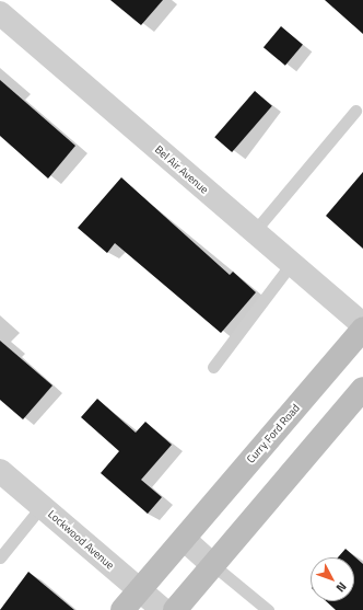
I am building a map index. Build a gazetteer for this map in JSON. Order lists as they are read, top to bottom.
{
  "streets": {
    "main road": ["Curry Ford Road"],
    "street": ["Bel Air Avenue", "Lockwood Avenue"]
  },
  "crossings": [
    ["Bel Air Avenue", "Curry Ford Road"],
    ["Curry Ford Road", "Lockwood Avenue"]
  ],
  "north": "bottom right"
}
